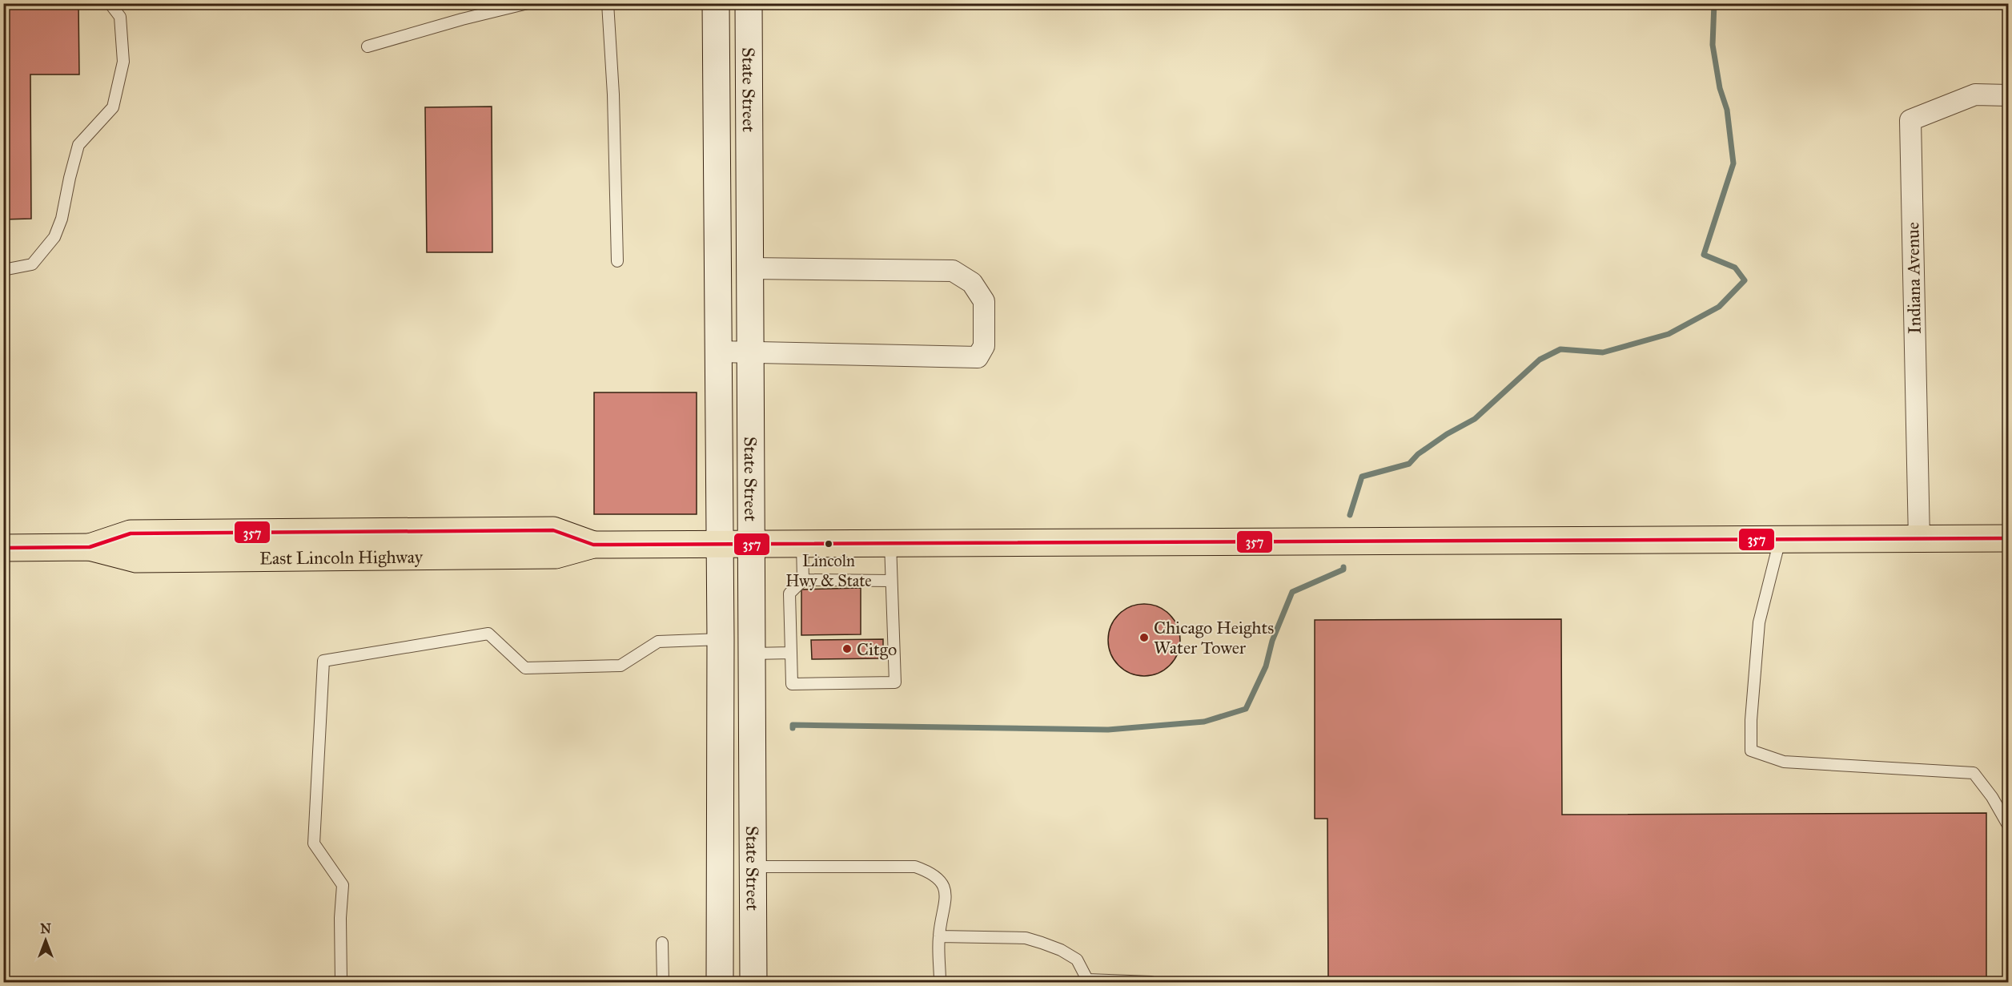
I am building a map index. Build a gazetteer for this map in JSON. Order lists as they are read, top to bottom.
{
  "streets": {
    "main road": ["East Lincoln Highway"],
    "street": ["State Street", "Indiana Avenue"]
  },
  "crossings": [
    ["State Street", "East Lincoln Highway"],
    ["Indiana Avenue", "East Lincoln Highway"]
  ],
  "places": ["Lincoln Hwy & State", "Chicago Heights Water Tower", "Citgo"],
  "lines": ["transit line 357"],
  "north": "top"
}
